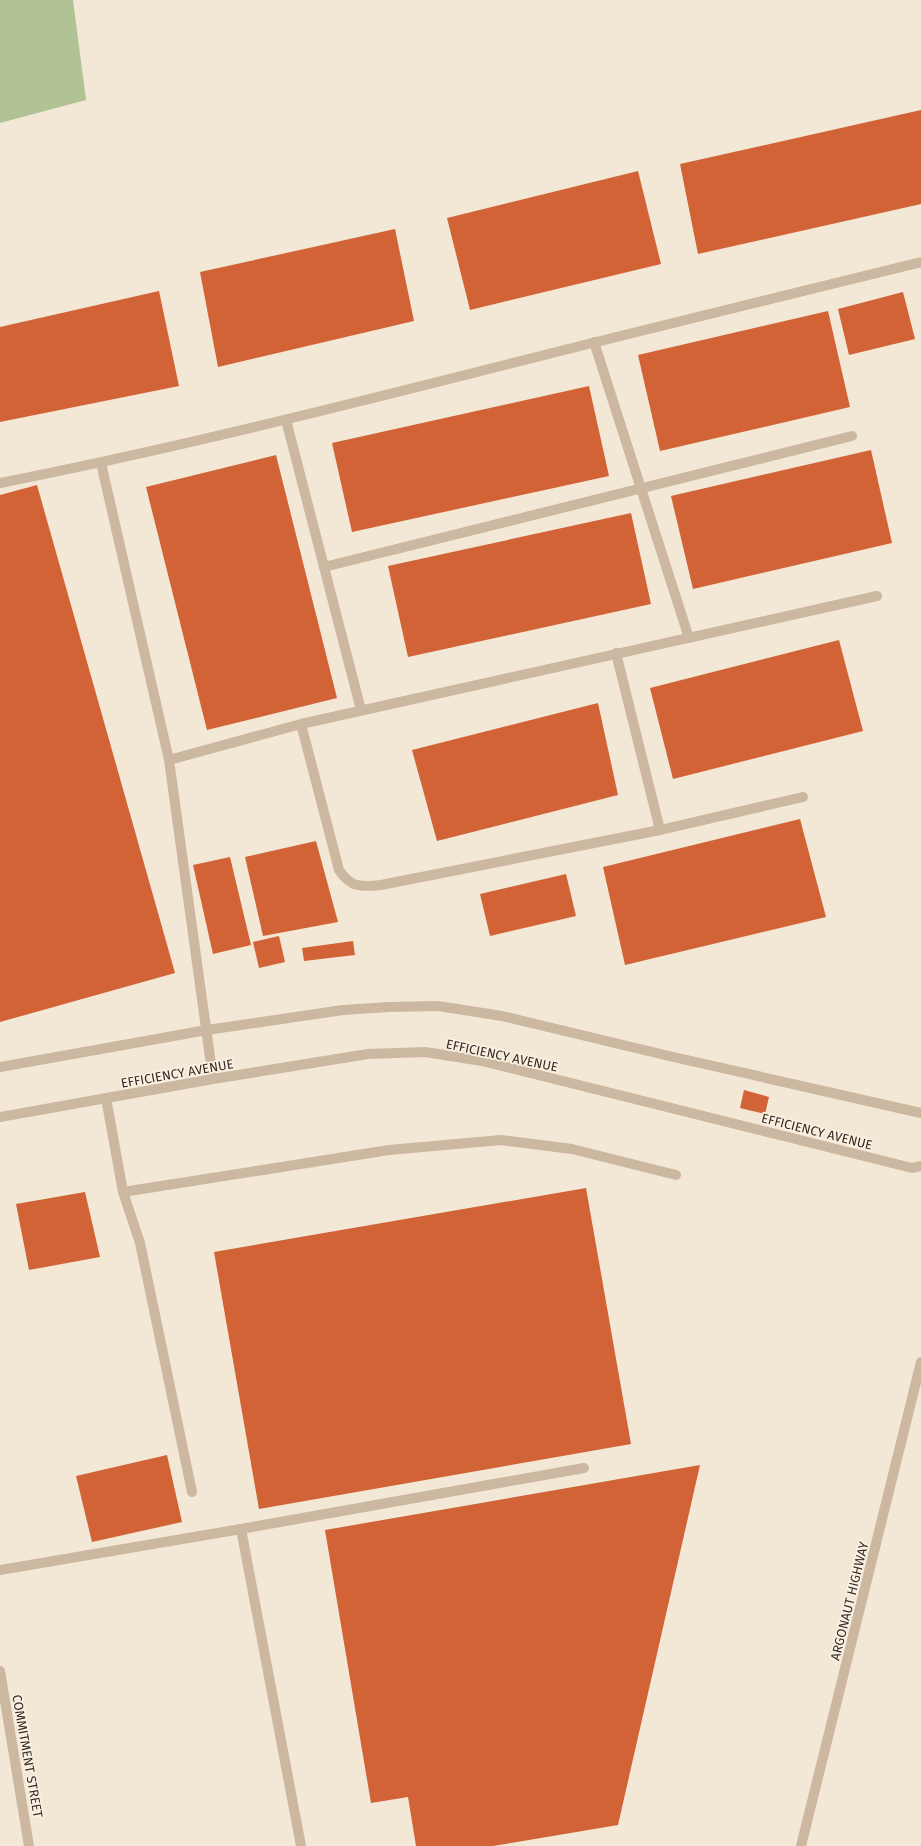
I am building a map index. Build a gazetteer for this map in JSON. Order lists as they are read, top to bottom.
{
  "streets": {
    "street": ["EFFICIENCY AVENUE", "ARGONAUT HIGHWAY", "COMMITMENT STREET"]
  }
}
